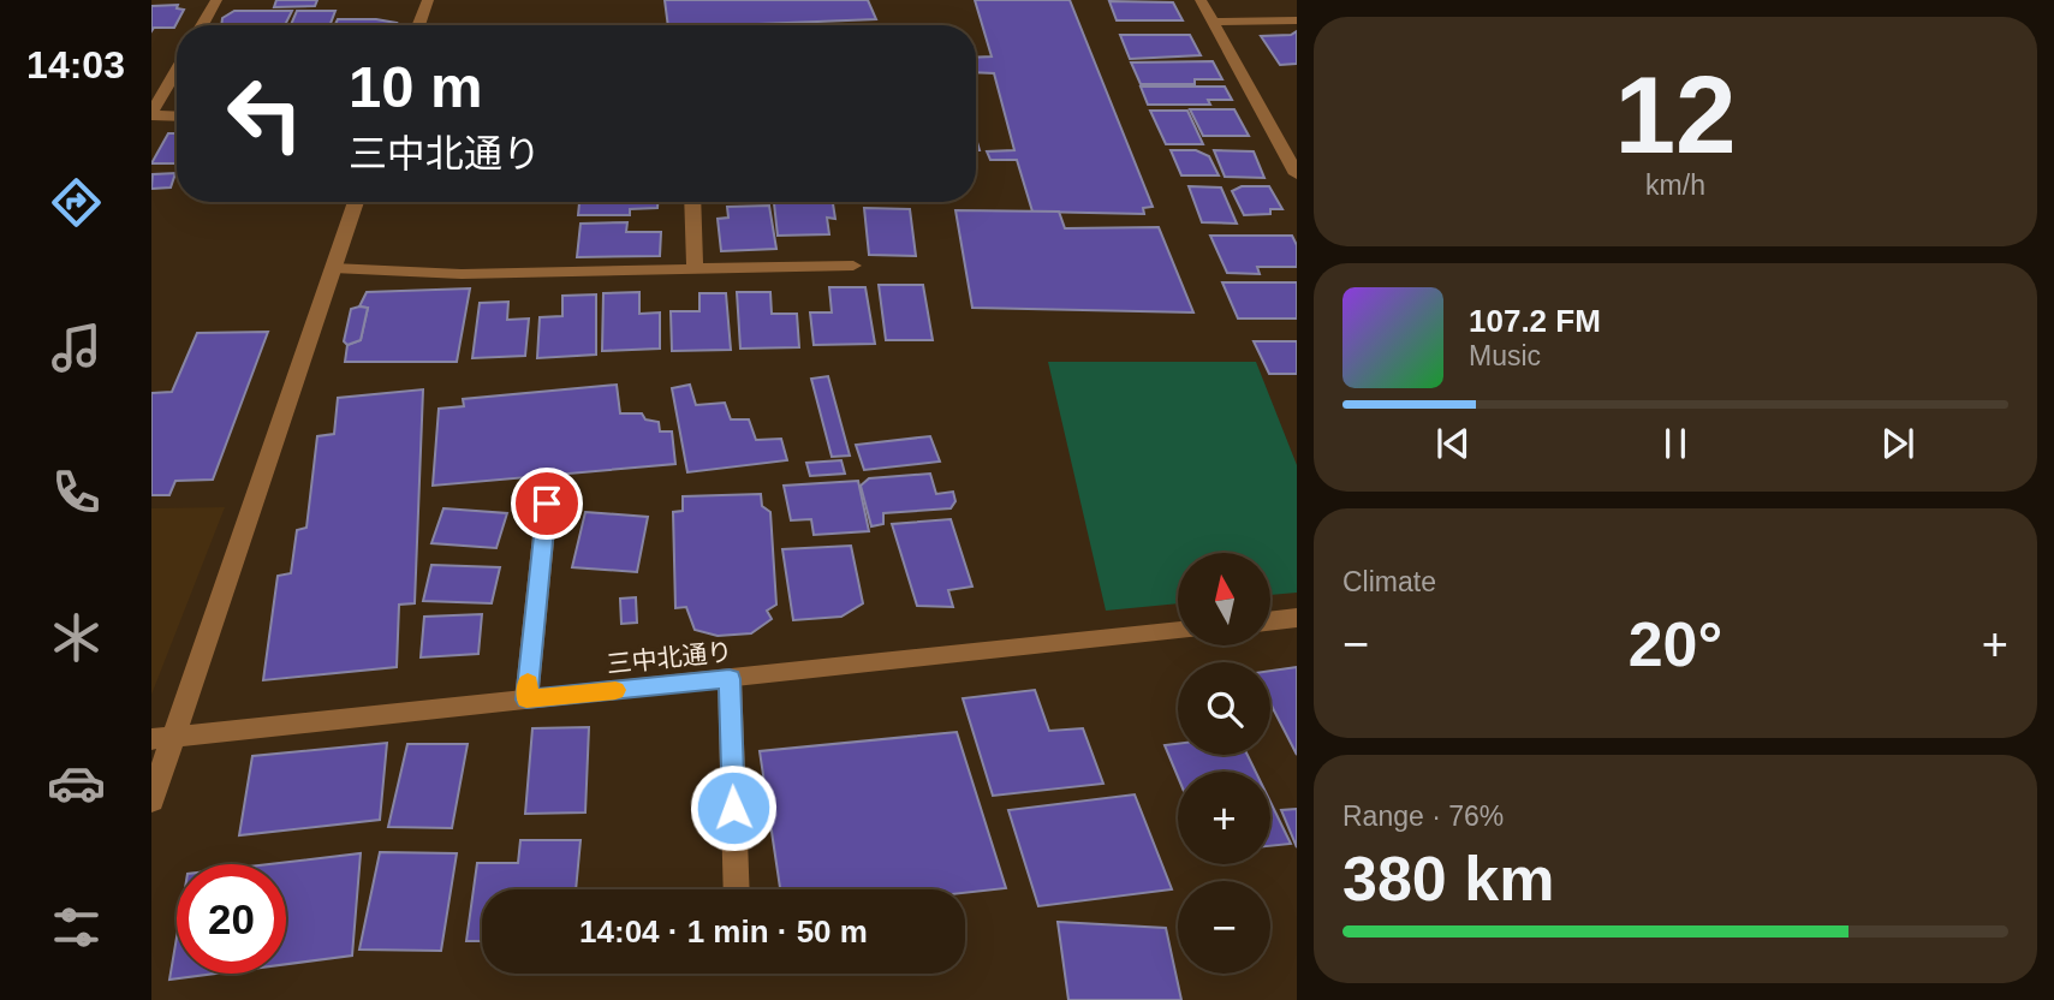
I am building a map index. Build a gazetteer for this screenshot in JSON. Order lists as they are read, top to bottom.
{
  "streets": {
    "street": ["三中北通り"]
  },
  "north": "top",
  "page": {
    "tabs": "14:03",
    "tile": [
      ["12", "km/h"],
      "Climate",
      ["Range · 76%", "380 km"]
    ],
    "turn": ["10 m", "三中北通り"],
    "song": ["107.2 FM", "Music"],
    "map_buttons": ["+", "−"],
    "heat": ["−", "20°", "+"],
    "limit": "20",
    "trip": "14:04 · 1 min · 50 m"
  }
}
